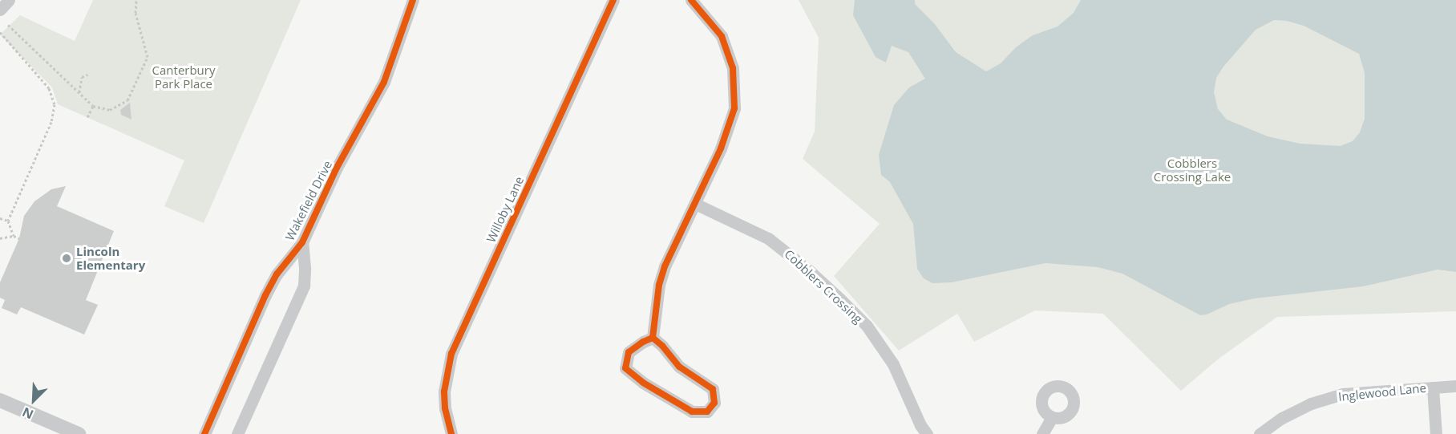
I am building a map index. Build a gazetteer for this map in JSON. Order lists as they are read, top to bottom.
{
  "streets": {
    "street": [
      "Wakefield Drive",
      "Willoby Lane",
      "Cobblers Crossing",
      "Inglewood Lane"
    ]
  },
  "parks": ["Canterbury Park Place", "Cobblers Crossing Lake"],
  "places": ["Lincoln Elementary"],
  "north": "bottom left"
}
